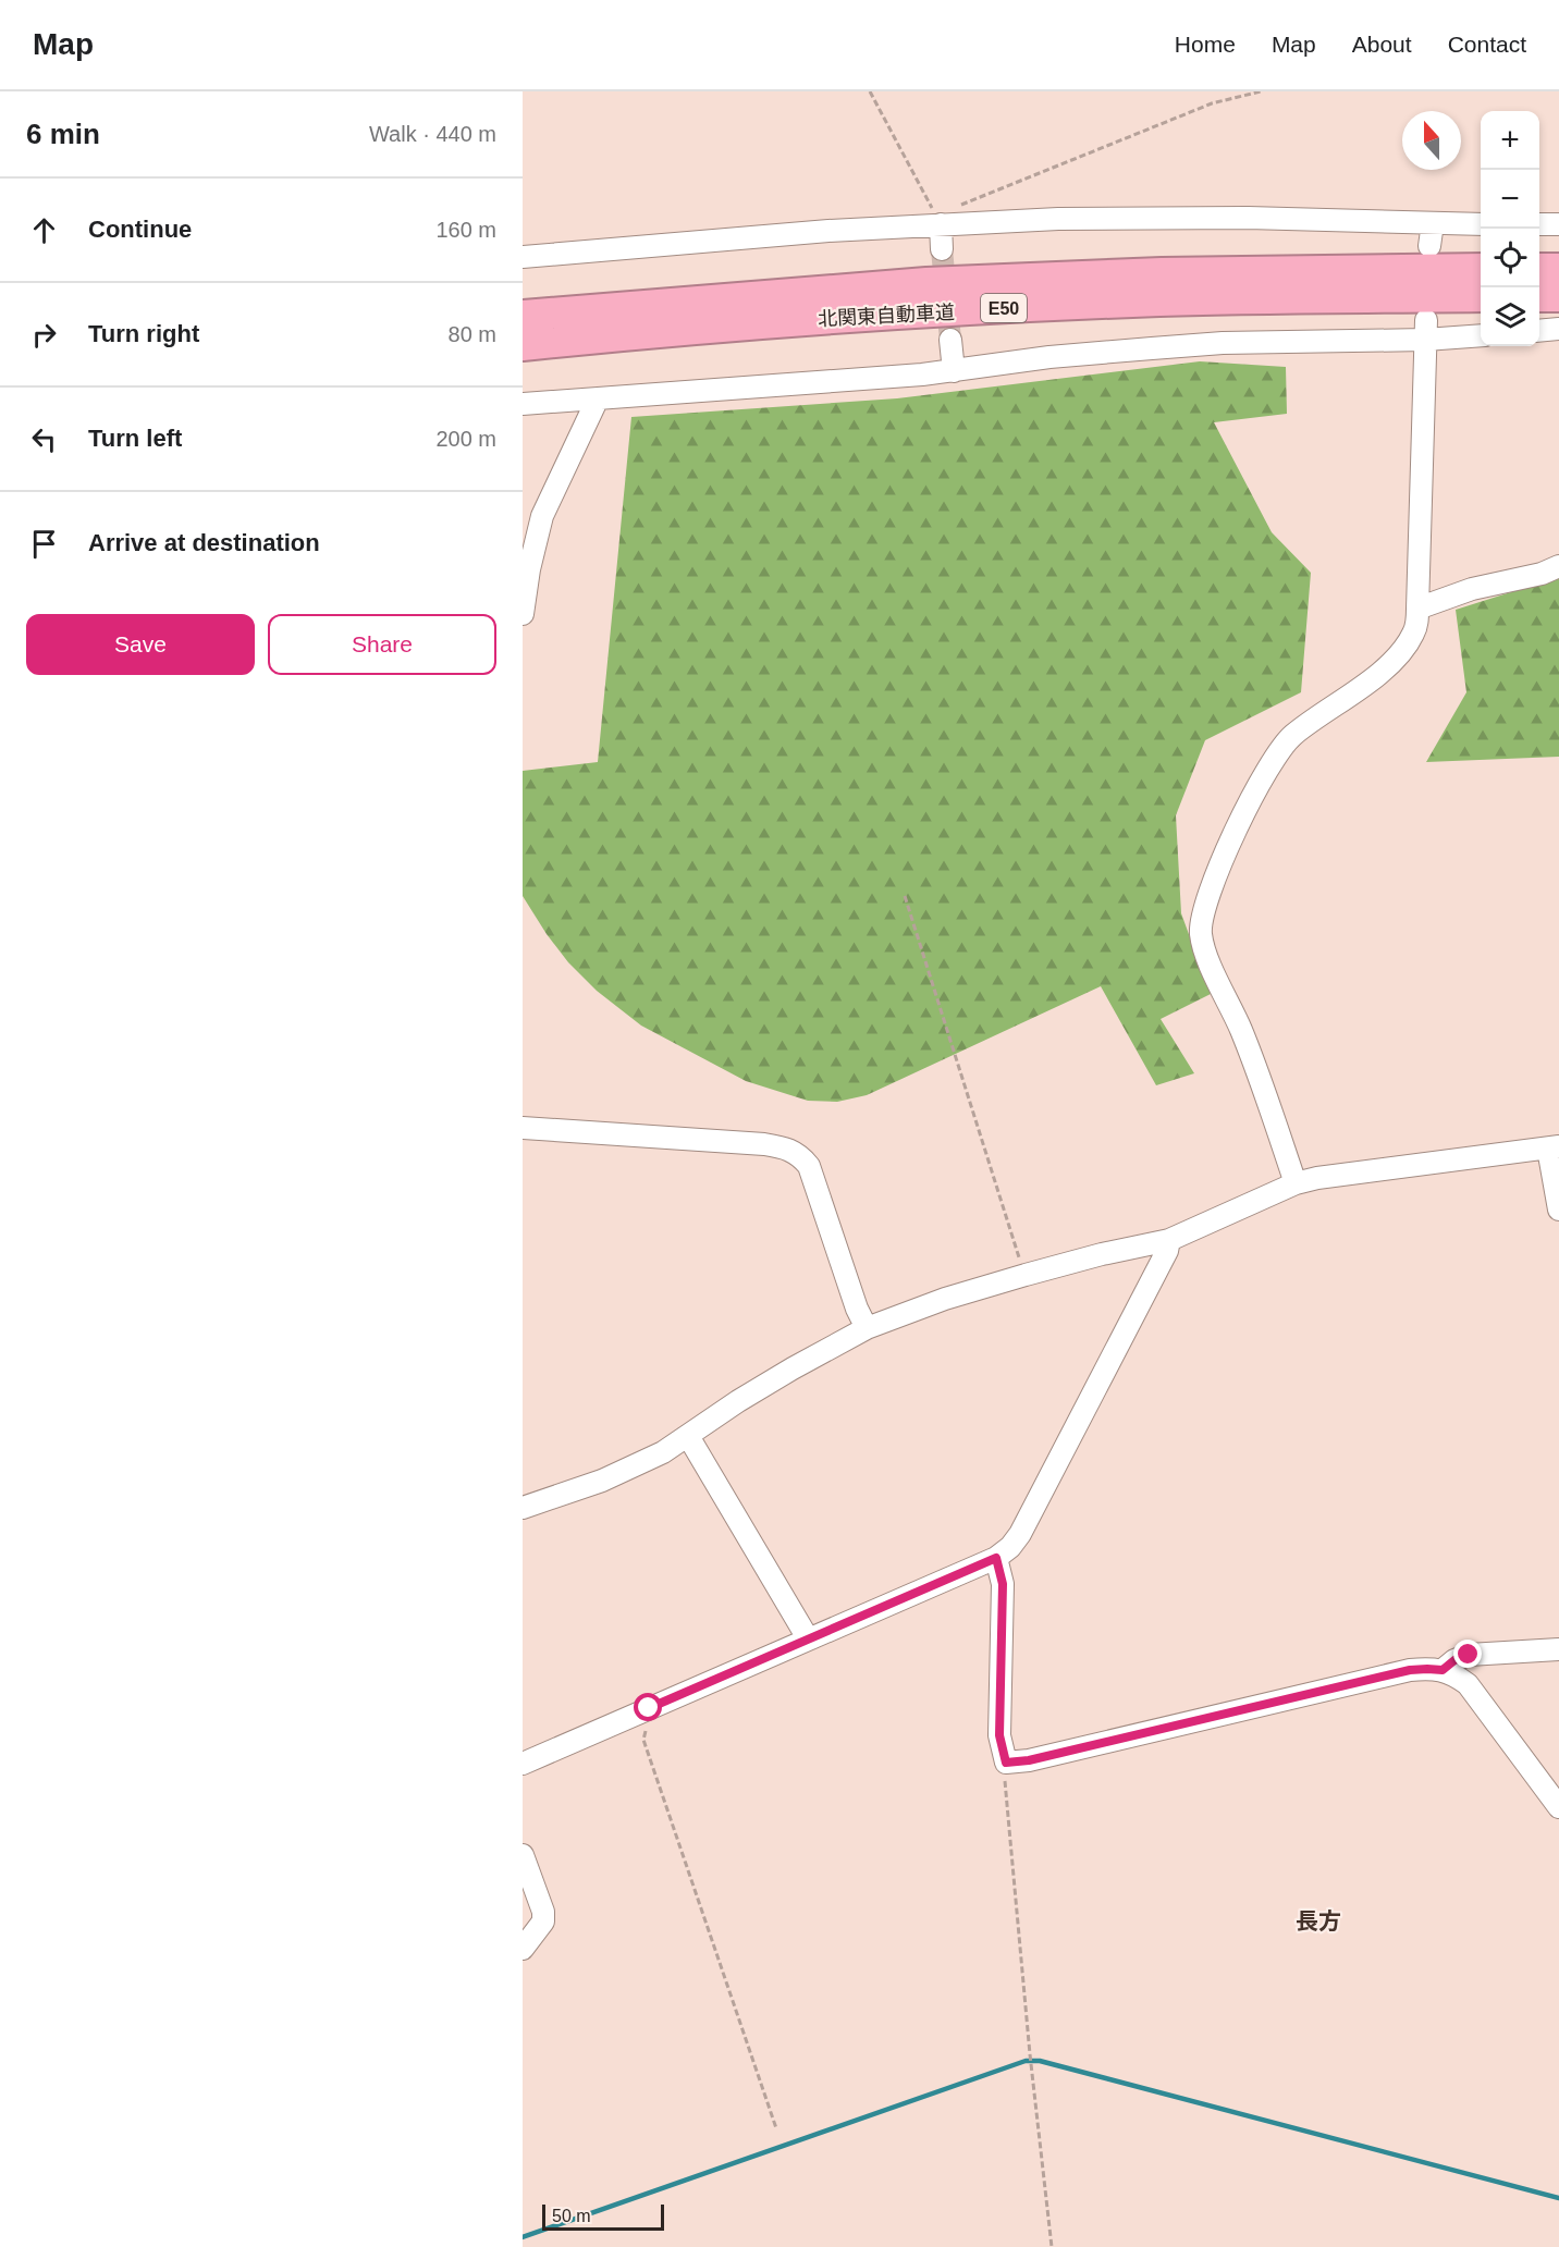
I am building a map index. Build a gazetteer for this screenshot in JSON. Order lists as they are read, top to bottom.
{
  "streets": {
    "highway": ["E50", "北関東自動車道"]
  },
  "districts": ["長方"],
  "scale_bar": "50 m",
  "north": "top",
  "page": {
    "header": "Map",
    "nav": [
      "Home",
      "Map",
      "About",
      "Contact"
    ],
    "heading": ["6 min", "Walk · 440 m"],
    "map_buttons": ["+", "−"],
    "list": [
      ["Continue", "160 m"],
      ["Turn right", "80 m"],
      ["Turn left", "200 m"],
      "Arrive at destination"
    ],
    "buttons": ["Save", "Share"],
    "scale": "50 m"
  }
}
